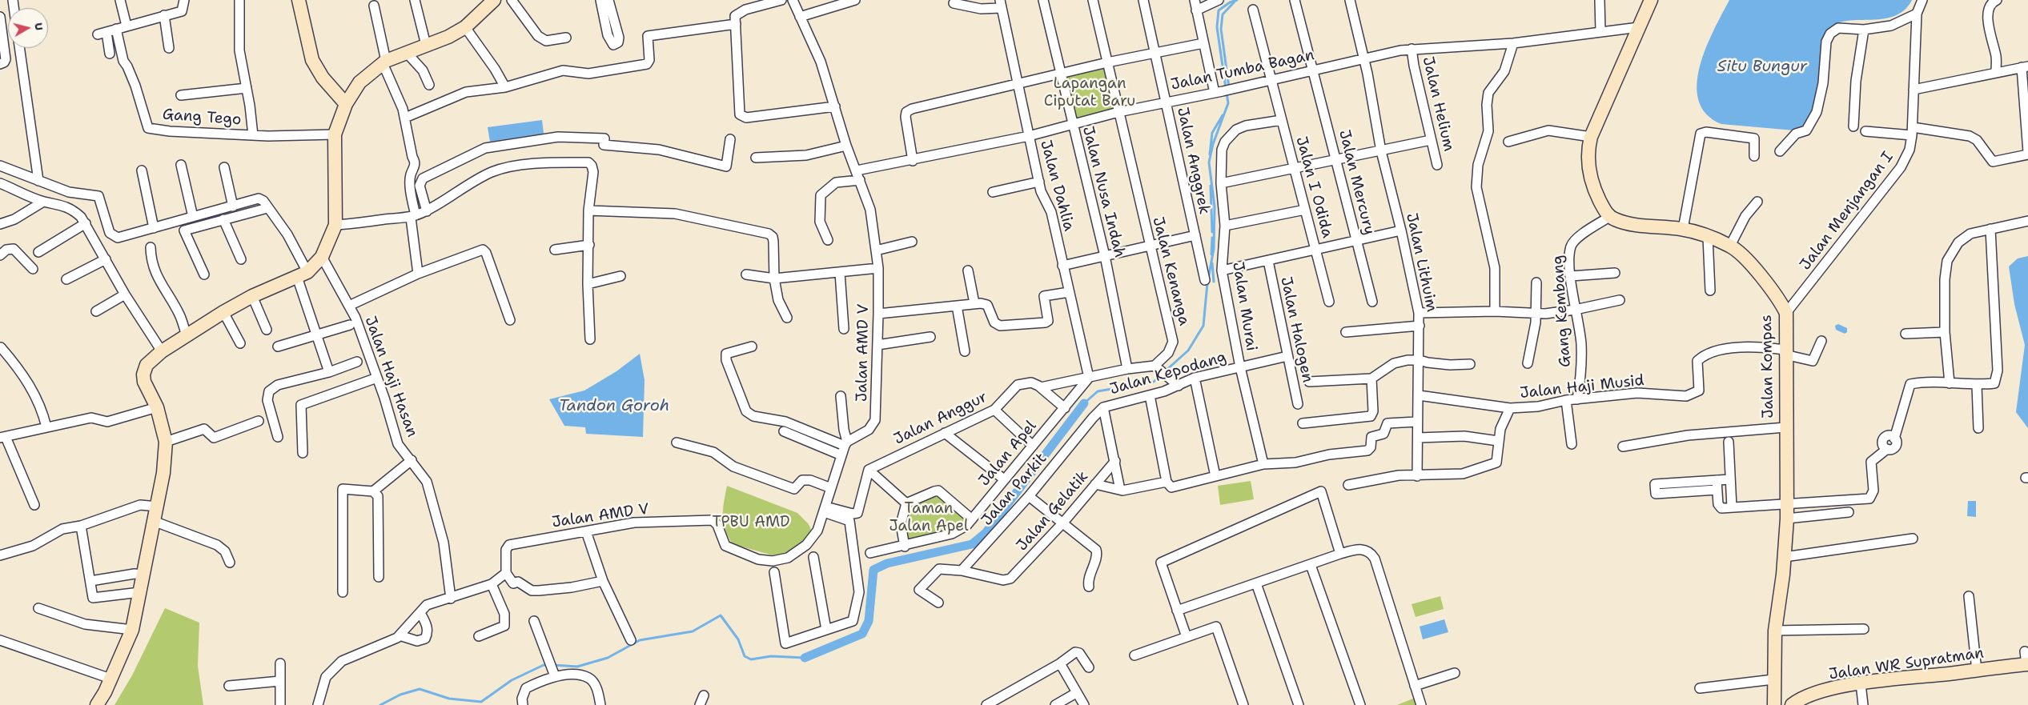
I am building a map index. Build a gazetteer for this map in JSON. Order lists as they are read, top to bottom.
{
  "streets": {
    "main road": ["Jalan Kompas", "Jalan WR Supratman"],
    "street": [
      "Jalan Tumba Bagan",
      "Jalan Helium",
      "Gang Tego",
      "Jalan Anggrek",
      "Jalan Mercury",
      "Jalan Dahlia",
      "Jalan I Odida",
      "Jalan Nusa Indah",
      "Jalan Menjangan I",
      "Jalan Lithuim",
      "Jalan Kenanga",
      "Jalan Murai",
      "Gang Kembang",
      "Jalan Halogen",
      "Jalan AMD V",
      "Jalan Kepodang",
      "Jalan Haji Hasan",
      "Jalan Haji Musid",
      "Jalan Anggur",
      "Jalan Apel",
      "Jalan Parkit",
      "Jalan Gelatik"
    ]
  },
  "crossings": [
    ["Jalan Tumba Bagan", "Jalan Helium"],
    ["Jalan Tumba Bagan", "Jalan Anggrek"],
    ["Jalan Tumba Bagan", "Jalan Mercury"],
    ["Jalan Tumba Bagan", "Jalan Dahlia"],
    ["Jalan Tumba Bagan", "Jalan I Odida"],
    ["Jalan Tumba Bagan", "Jalan Nusa Indah"],
    ["Jalan Tumba Bagan", "Jalan Lithuim"],
    ["Jalan Tumba Bagan", "Jalan Kenanga"],
    ["Jalan Tumba Bagan", "Jalan AMD V"],
    ["Jalan Dahlia", "Jalan Anggur"],
    ["Jalan Dahlia", "Jalan Apel"],
    ["Jalan I Odida", "Jalan Murai"],
    ["Jalan Menjangan I", "Jalan Kompas"],
    ["Jalan Lithuim", "Jalan Haji Musid"],
    ["Jalan Murai", "Jalan Kepodang"],
    ["Gang Kembang", "Jalan Kompas"],
    ["Gang Kembang", "Jalan Haji Musid"],
    ["Jalan Halogen", "Jalan Kepodang"],
    ["Jalan Kompas", "Jalan Haji Musid"],
    ["Jalan Kepodang", "Jalan Parkit"],
    ["Jalan Anggur", "Jalan Apel"],
    ["Jalan Parkit", "Jalan Gelatik"]
  ],
  "water": ["Situ Bungur", "Tandon Goroh"],
  "parks": ["Lapangan Ciputat Baru", "Taman Jalan Apel", "TPBU AMD"],
  "north": "right"
}
